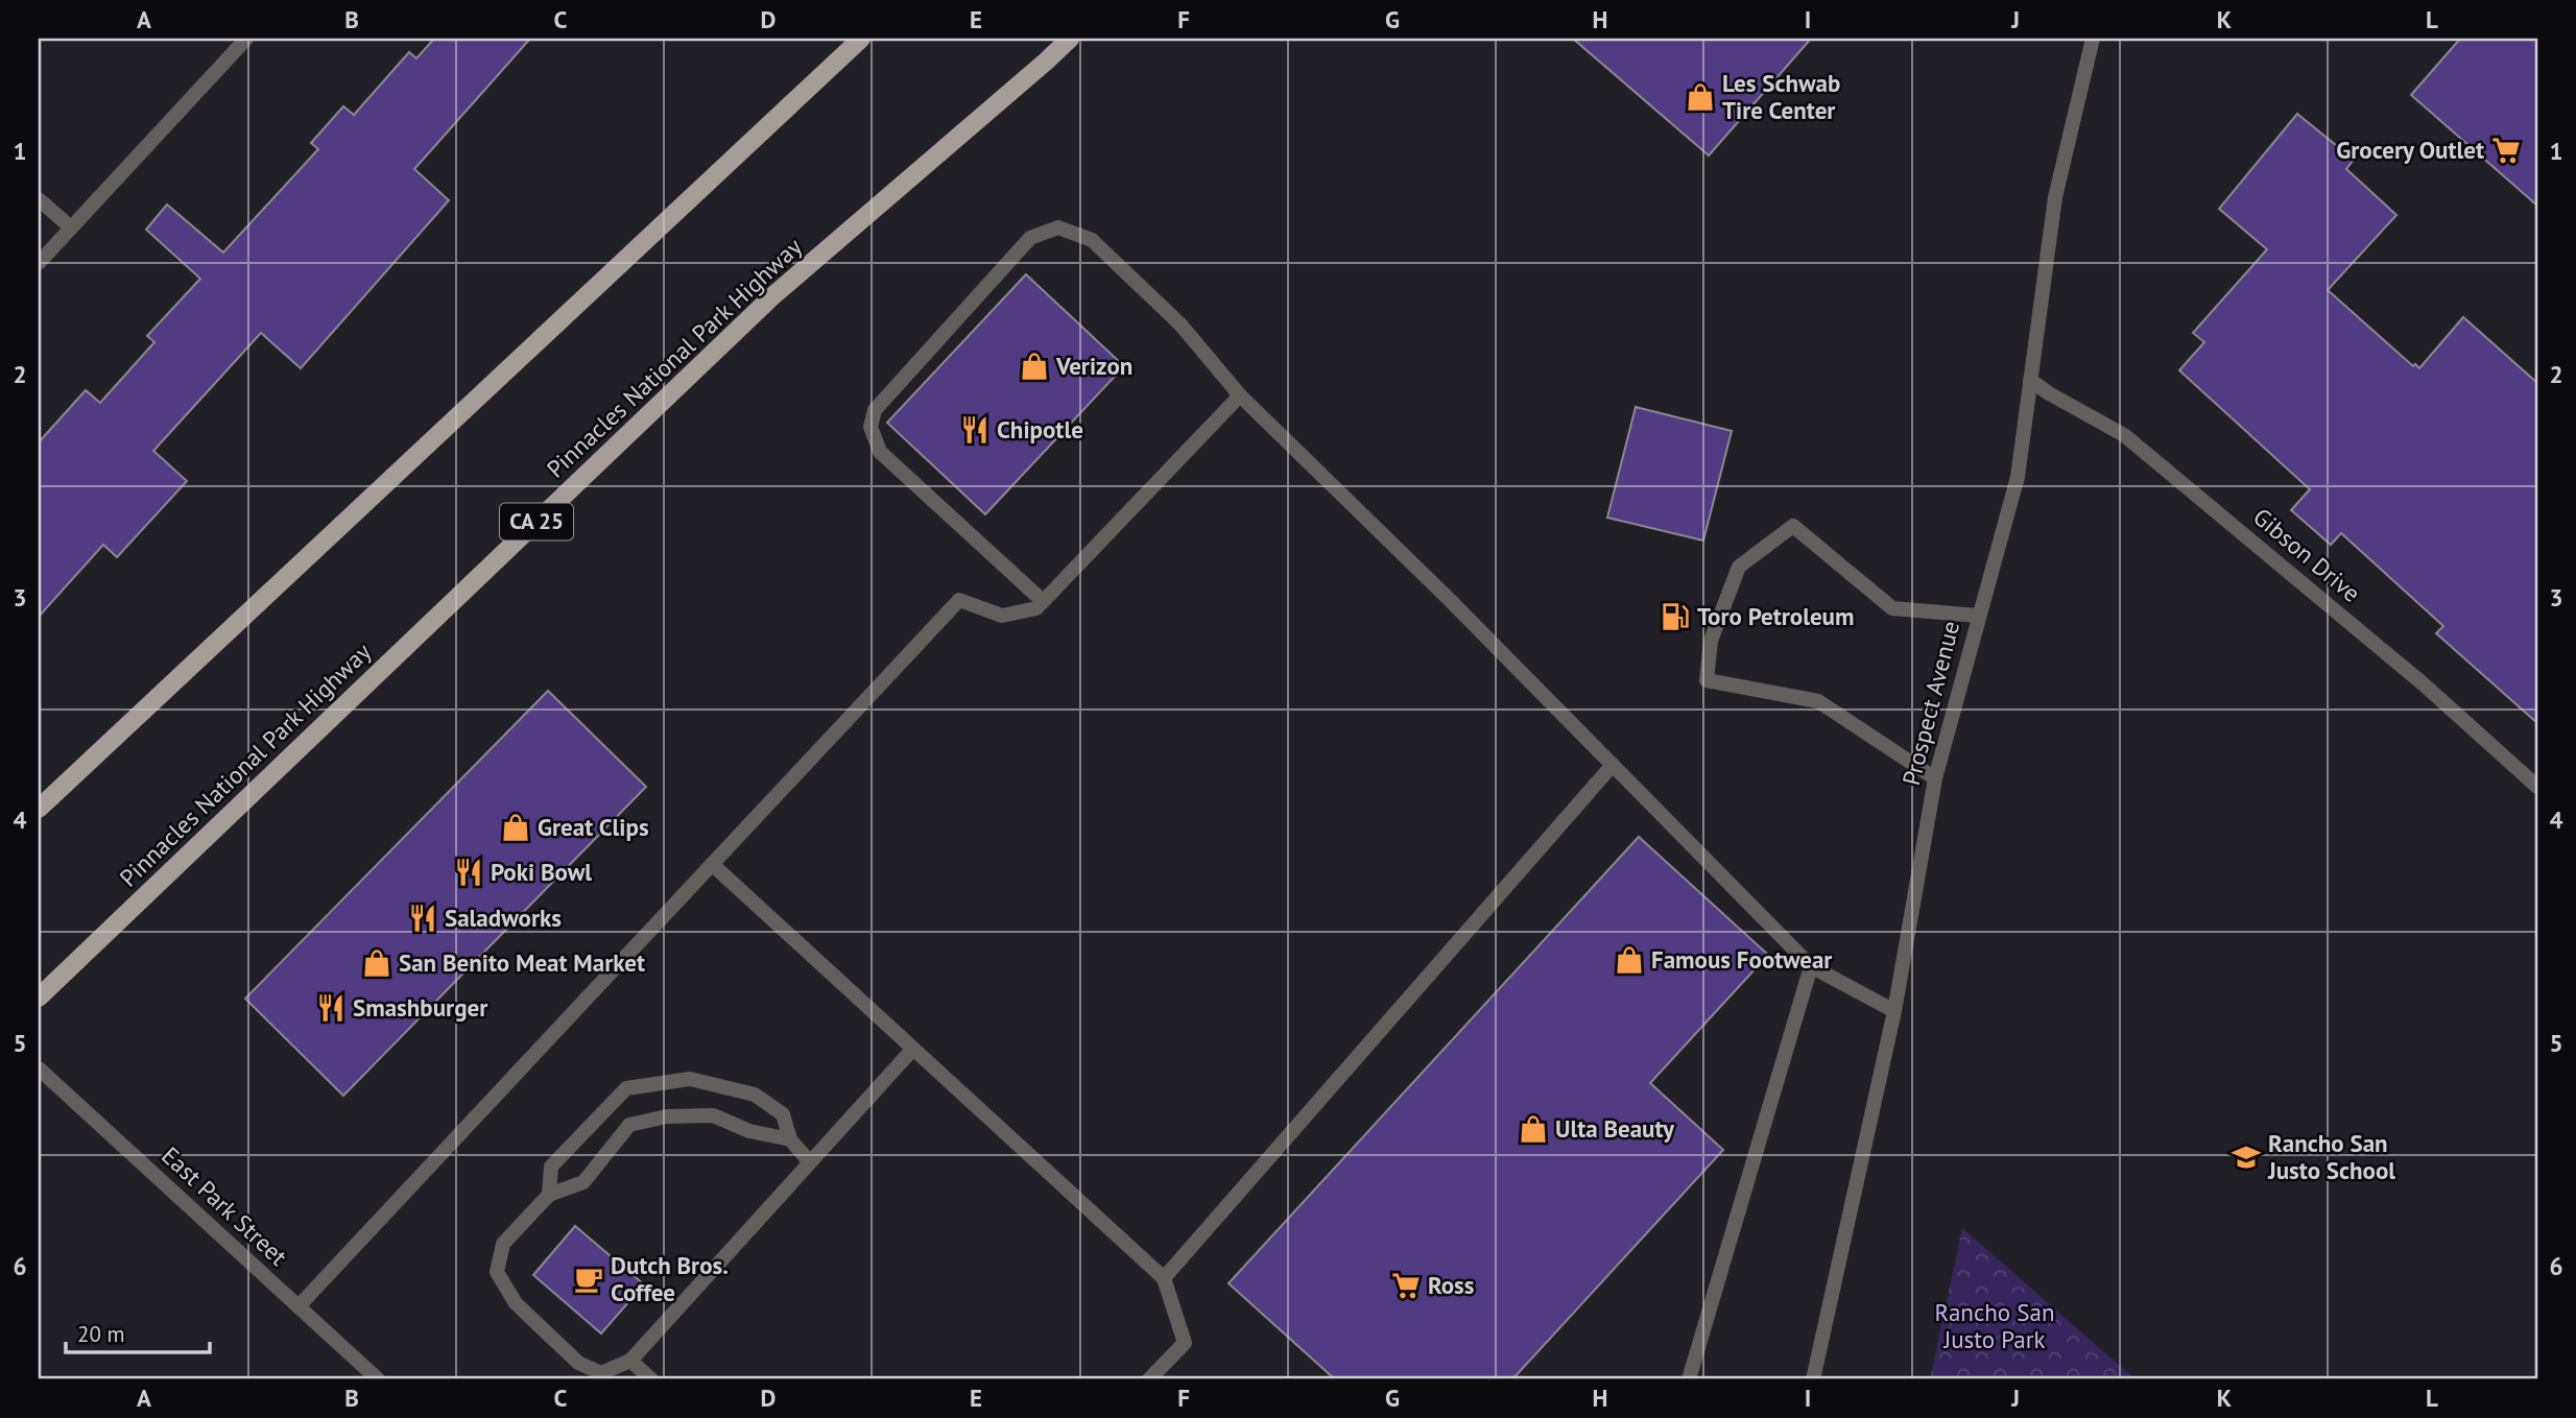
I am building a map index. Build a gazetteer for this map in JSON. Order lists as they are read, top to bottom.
{
  "streets": {
    "main road": ["Pinnacles National Park Highway", "CA 25"],
    "street": ["Gibson Drive", "Prospect Avenue", "East Park Street"]
  },
  "crossings": [
    ["Gibson Drive", "Prospect Avenue"]
  ],
  "parks": ["Rancho San Justo Park"],
  "places": {
    "shop": [
      "Les Schwab Tire Center",
      "Verizon",
      "Great Clips",
      "Famous Footwear",
      "San Benito Meat Market",
      "Ulta Beauty"
    ],
    "supermarket": ["Grocery Outlet", "Ross"],
    "restaurant": [
      "Chipotle",
      "Poki Bowl",
      "Saladworks",
      "Smashburger"
    ],
    "fuel station": ["Toro Petroleum"],
    "school or university": ["Rancho San Justo School"],
    "cafe": ["Dutch Bros. Coffee"]
  },
  "scale_bar": "20 m",
  "grid": {
    "columns": [
      "A",
      "B",
      "C",
      "D",
      "E",
      "F",
      "G",
      "H",
      "I",
      "J",
      "K",
      "L"
    ],
    "rows": [
      "1",
      "2",
      "3",
      "4",
      "5",
      "6"
    ]
  }
}
